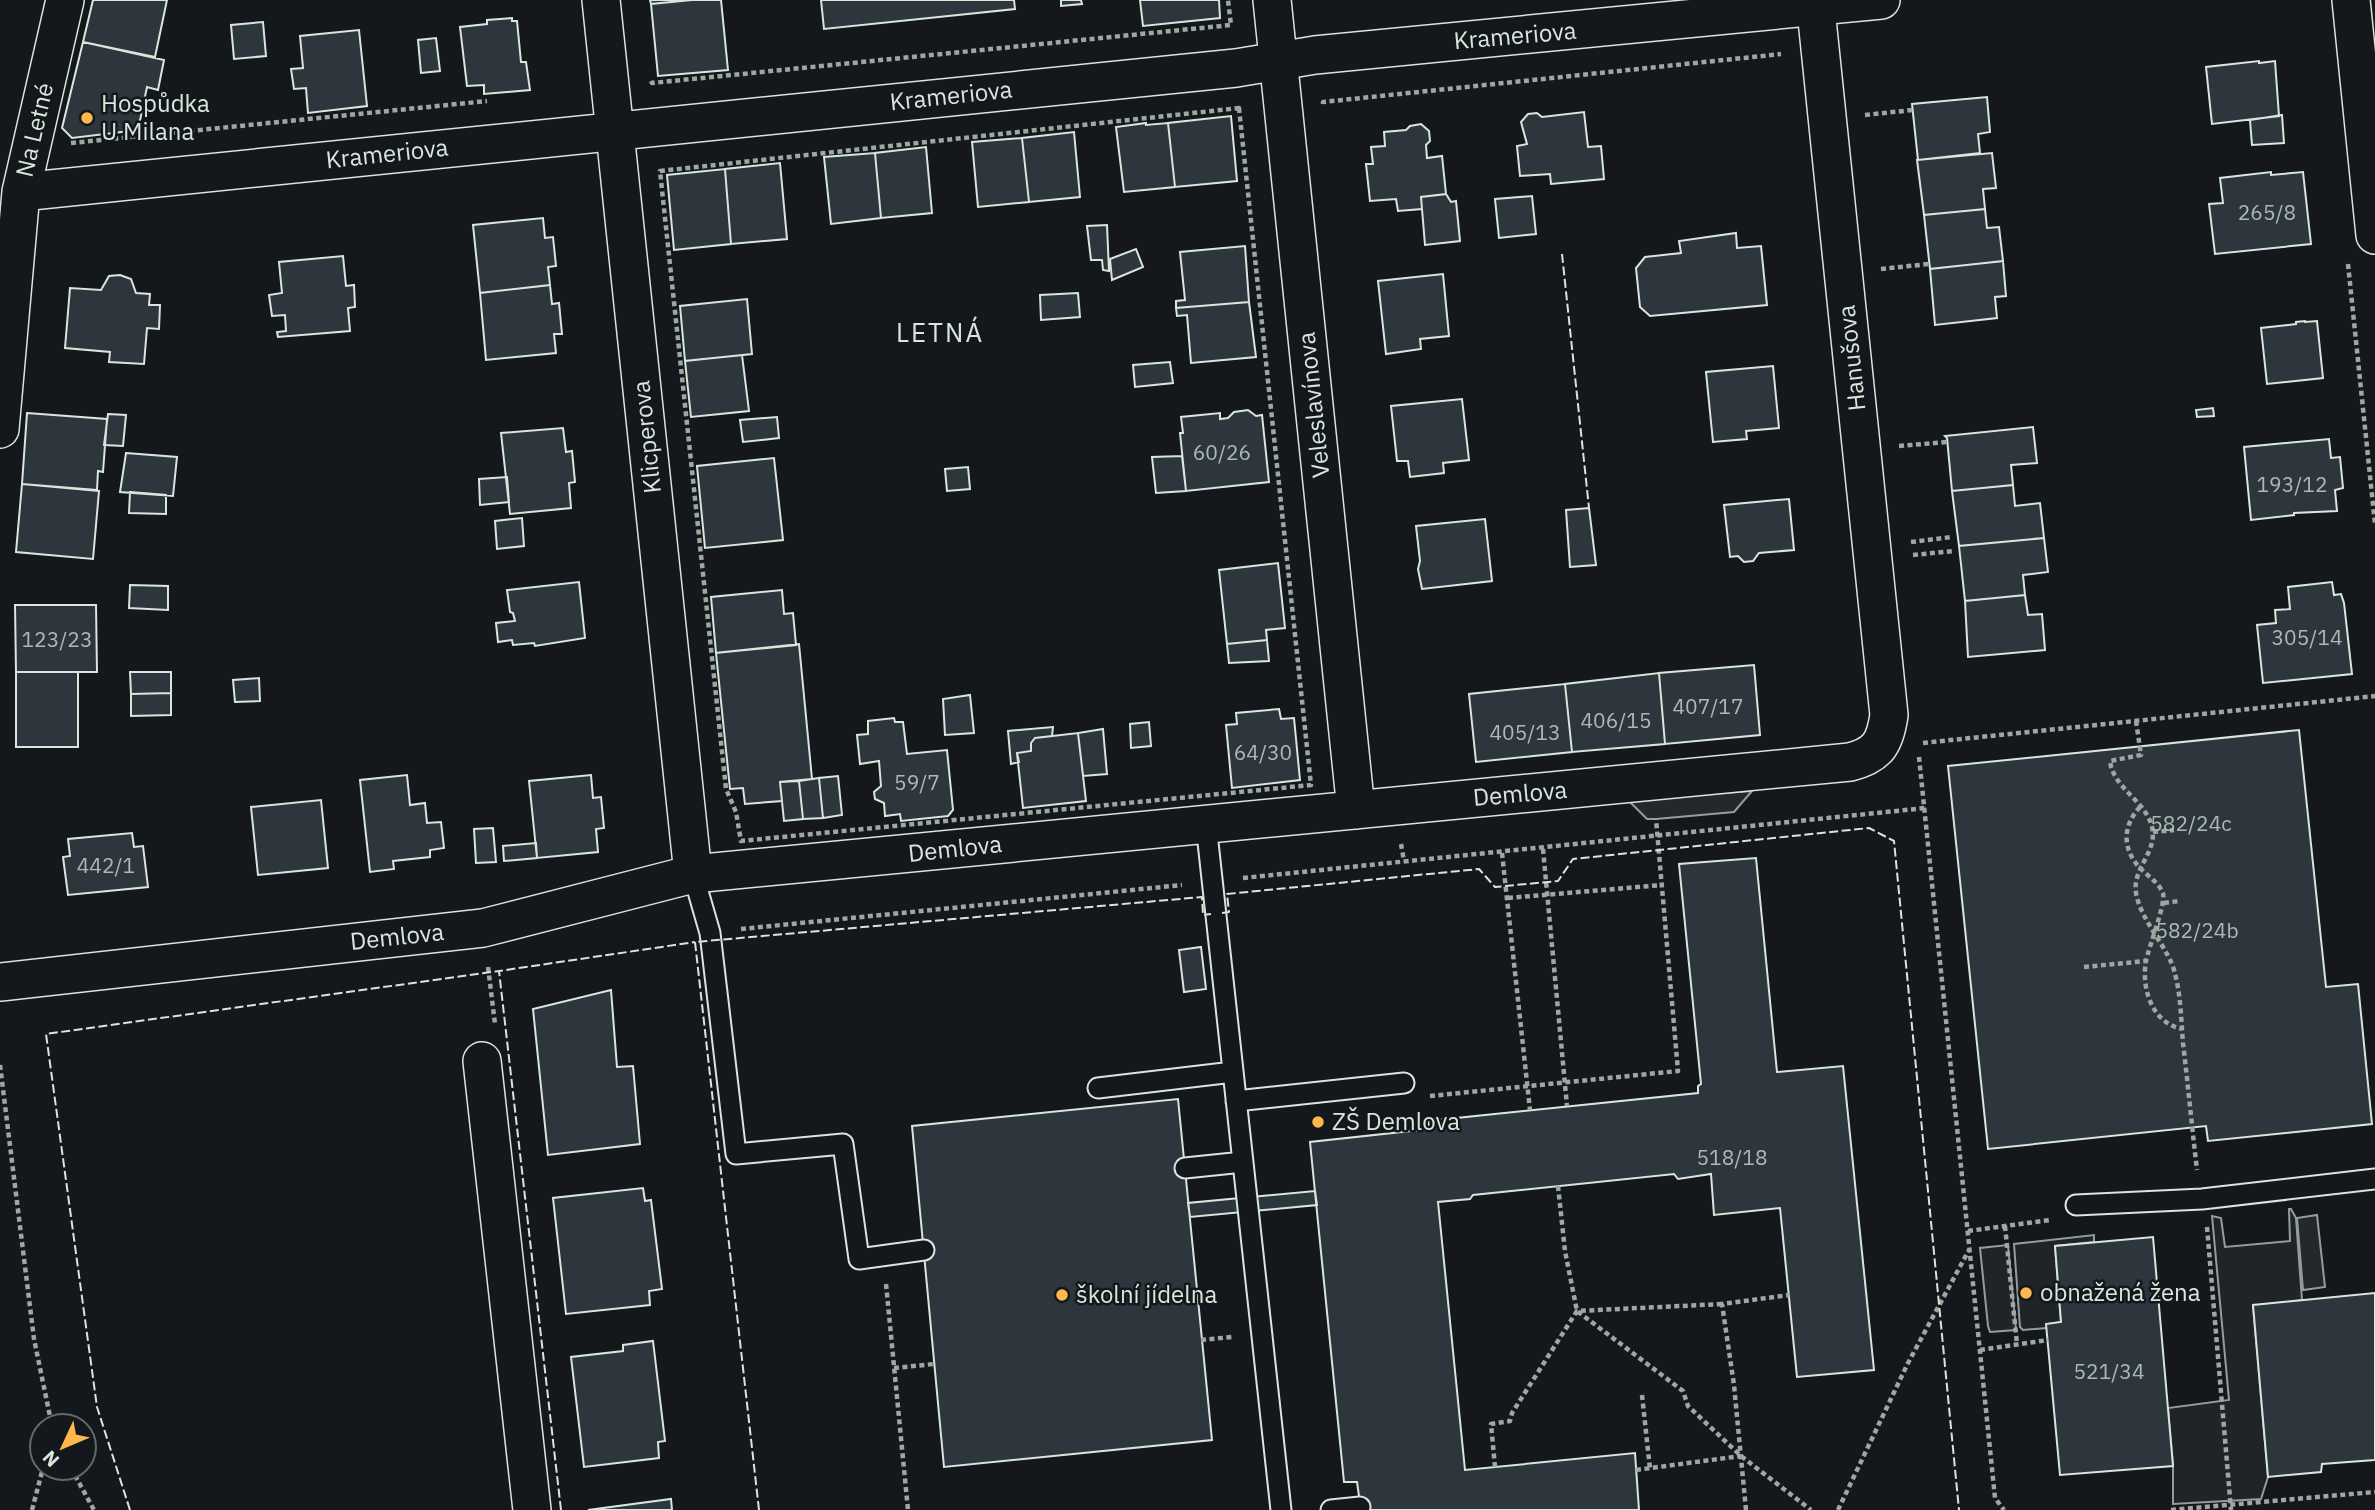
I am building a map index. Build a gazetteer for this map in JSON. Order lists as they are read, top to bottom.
{
  "streets": {
    "street": [
      "Krameriova",
      "Na Letné",
      "Hanušova",
      "Veleslavínova",
      "Klicperova",
      "Demlova"
    ]
  },
  "crossings": [
    ["Krameriova", "Na Letné"],
    ["Krameriova", "Hanušova"],
    ["Krameriova", "Veleslavínova"],
    ["Krameriova", "Klicperova"],
    ["Hanušova", "Demlova"],
    ["Veleslavínova", "Demlova"],
    ["Klicperova", "Demlova"]
  ],
  "districts": ["LETNÁ"],
  "places": [
    "Hospůdka U Milana",
    "ZŠ Demlova",
    "obnažená žena",
    "školní jídelna"
  ],
  "house_numbers": [
    "265/8",
    "60/26",
    "193/12",
    "305/14",
    "123/23",
    "407/17",
    "406/15",
    "405/13",
    "64/30",
    "59/7",
    "582/24c",
    "442/1",
    "582/24b",
    "518/18",
    "521/34"
  ],
  "north": "bottom left"
}
